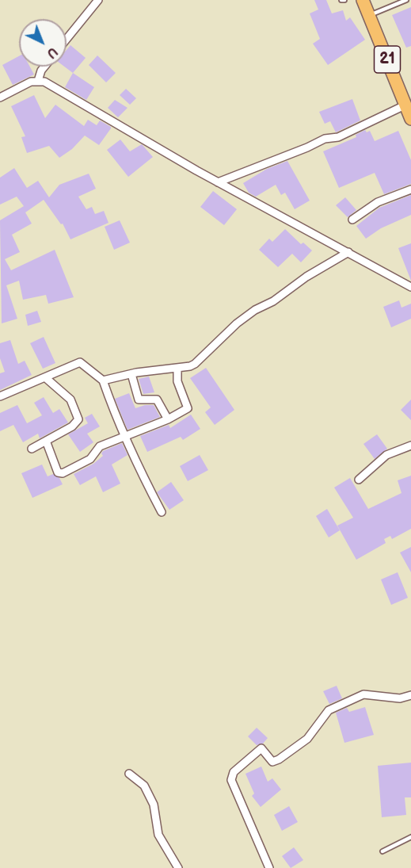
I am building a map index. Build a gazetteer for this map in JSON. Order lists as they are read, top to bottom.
{
  "streets": {
    "highway": ["21"]
  },
  "north": "bottom right"
}
